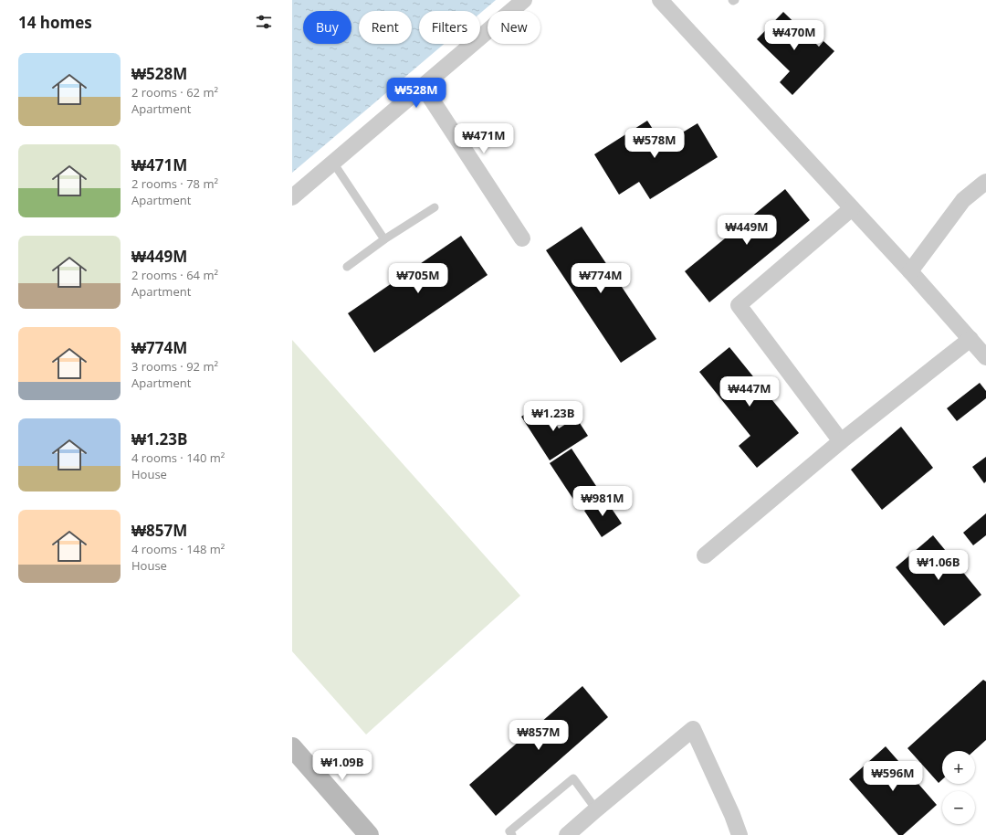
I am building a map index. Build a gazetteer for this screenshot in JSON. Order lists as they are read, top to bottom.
{
  "page": {
    "heading": "14 homes",
    "chip": [
      "Buy",
      "Rent",
      "Filters",
      "New"
    ],
    "price": [
      "₩470M",
      "₩528M",
      "₩471M",
      "₩578M",
      "₩449M",
      "₩705M",
      "₩774M",
      "₩447M",
      "₩1.23B",
      "₩981M",
      "₩1.06B",
      "₩857M",
      "₩1.09B",
      "₩596M"
    ],
    "list": [
      {
        "name": "₩528M",
        "note": "2 rooms · 62 m² · Apartment"
      },
      {
        "name": "₩471M",
        "note": "2 rooms · 78 m² · Apartment"
      },
      {
        "name": "₩449M",
        "note": "2 rooms · 64 m² · Apartment"
      },
      {
        "name": "₩774M",
        "note": "3 rooms · 92 m² · Apartment"
      },
      {
        "name": "₩1.23B",
        "note": "4 rooms · 140 m² · House"
      },
      {
        "name": "₩857M",
        "note": "4 rooms · 148 m² · House"
      }
    ],
    "map_buttons": ["+", "−"]
  }
}
